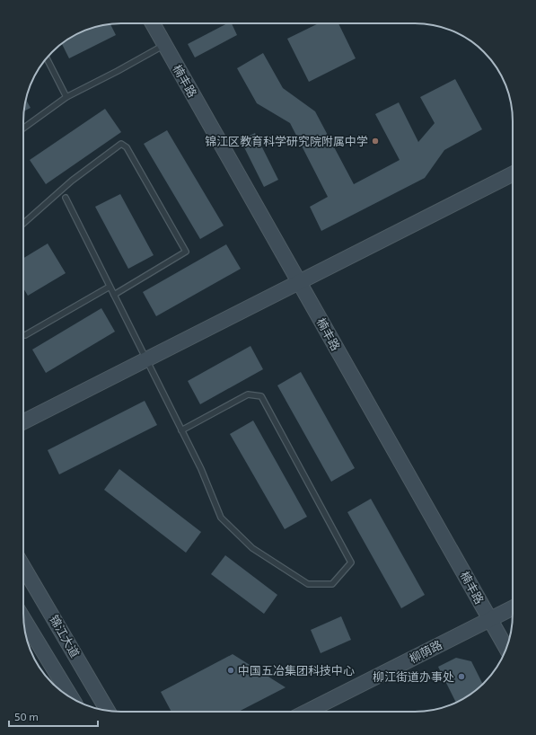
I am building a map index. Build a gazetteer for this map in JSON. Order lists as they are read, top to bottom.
{
  "streets": {
    "street": ["楠丰路", "锦江大道", "柳荫路"]
  },
  "crossings": [
    ["楠丰路", "柳荫路"]
  ],
  "places": ["锦江区教育科学研究院附属中学", "中国五冶集团科技中心", "柳江街道办事处"],
  "scale_bar": "50 m"
}
